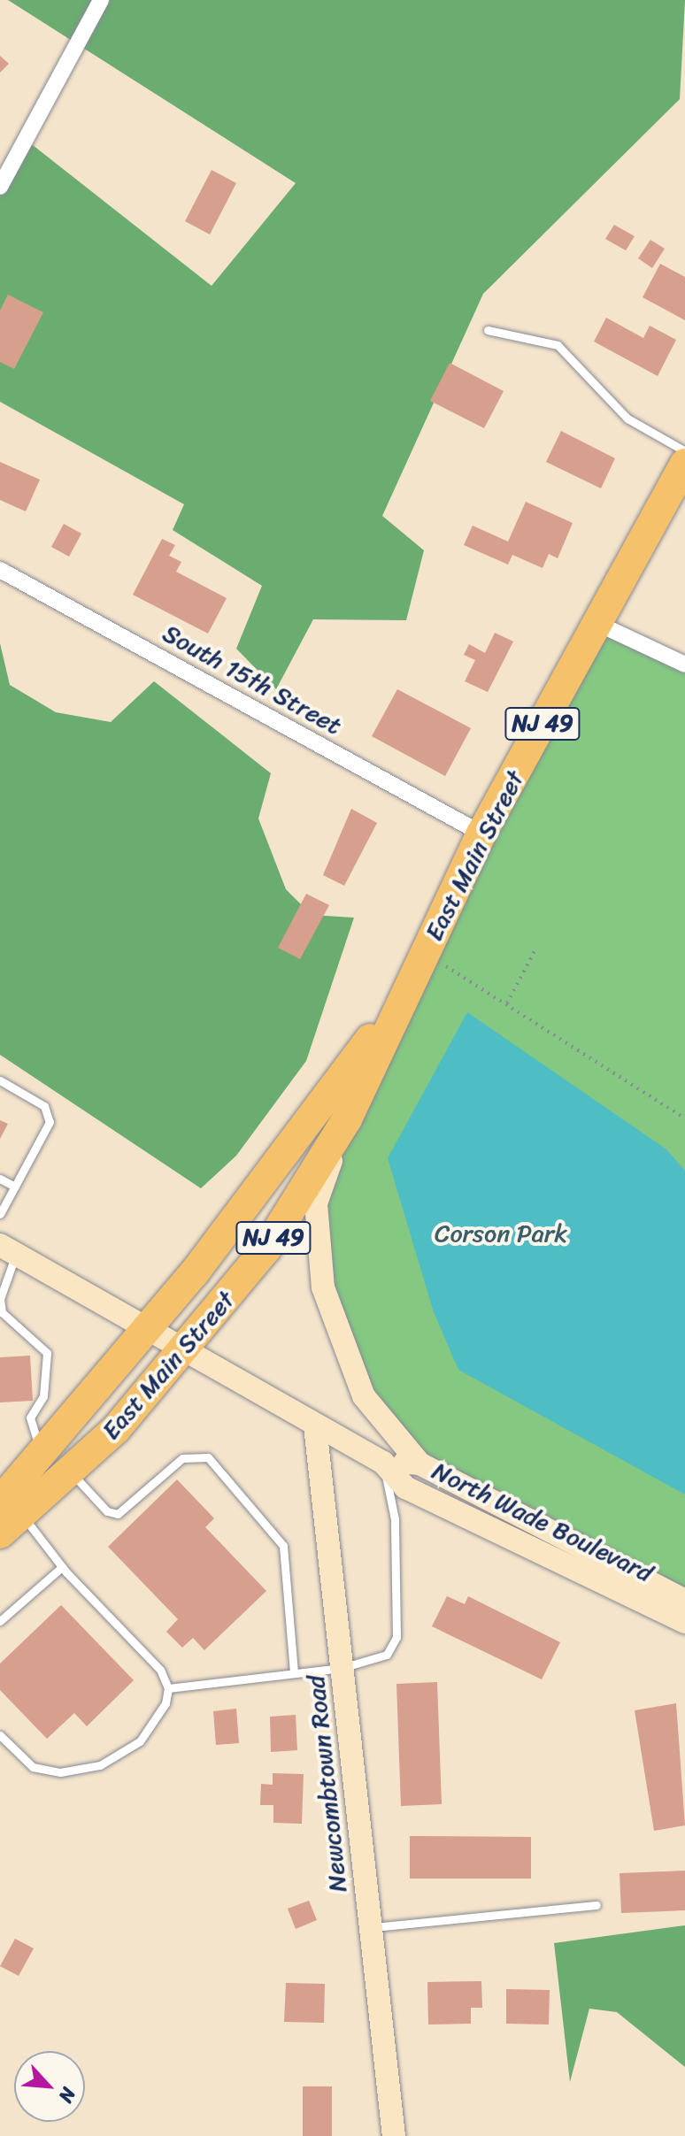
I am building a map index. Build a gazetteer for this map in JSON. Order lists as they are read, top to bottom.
{
  "streets": {
    "highway": ["NJ 49", "East Main Street"],
    "main road": ["North Wade Boulevard", "Newcombtown Road"],
    "street": ["South 15th Street"]
  },
  "crossings": [
    ["South 15th Street", "East Main Street"],
    ["East Main Street", "North Wade Boulevard"],
    ["North Wade Boulevard", "Newcombtown Road"]
  ],
  "parks": ["Corson Park"],
  "north": "bottom right"
}
